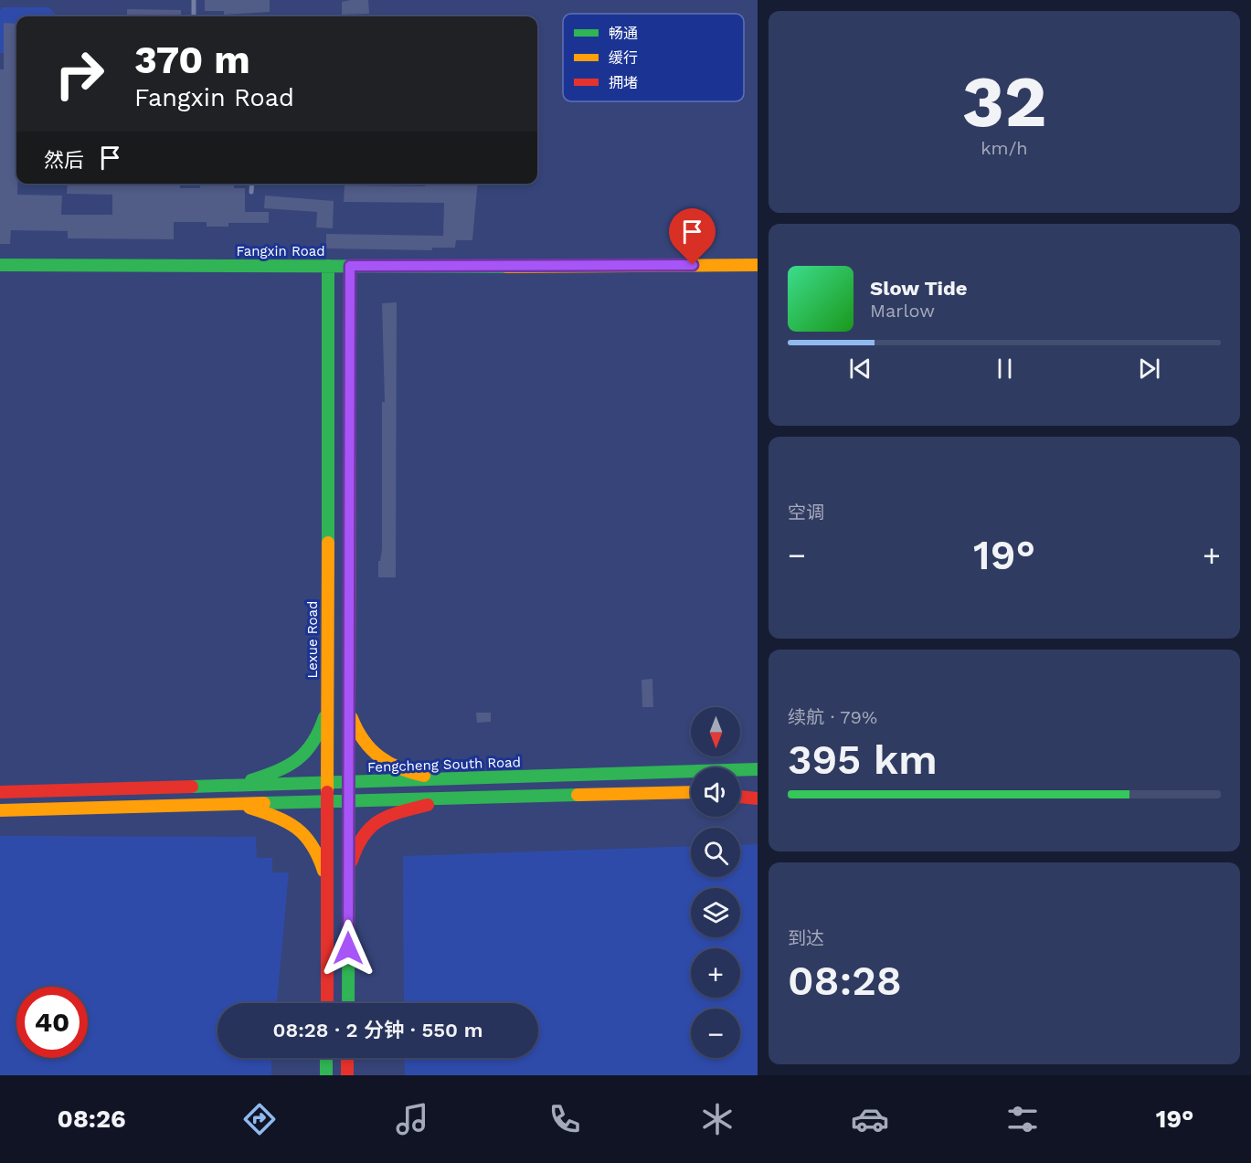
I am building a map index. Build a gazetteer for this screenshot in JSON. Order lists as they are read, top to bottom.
{
  "streets": {
    "street": ["Fangxin Road", "Lexue Road", "Fengcheng South Road"]
  },
  "crossings": [
    ["Fangxin Road", "Lexue Road"],
    ["Lexue Road", "Fengcheng South Road"]
  ],
  "legend": ["畅通", "缓行", "拥堵"],
  "north": "bottom",
  "page": {
    "tile": [
      ["32", "km/h"],
      "空调",
      ["续航 · 79%", "395 km"],
      ["到达", "08:28"]
    ],
    "turn": ["370 m", "Fangxin Road"],
    "then": "然后",
    "song": ["Slow Tide", "Marlow"],
    "heat": ["−", "19°", "+"],
    "map_buttons": ["+", "−"],
    "limit": "40",
    "trip": "08:28 · 2 分钟 · 550 m",
    "tabs": ["08:26", "19°"]
  }
}
